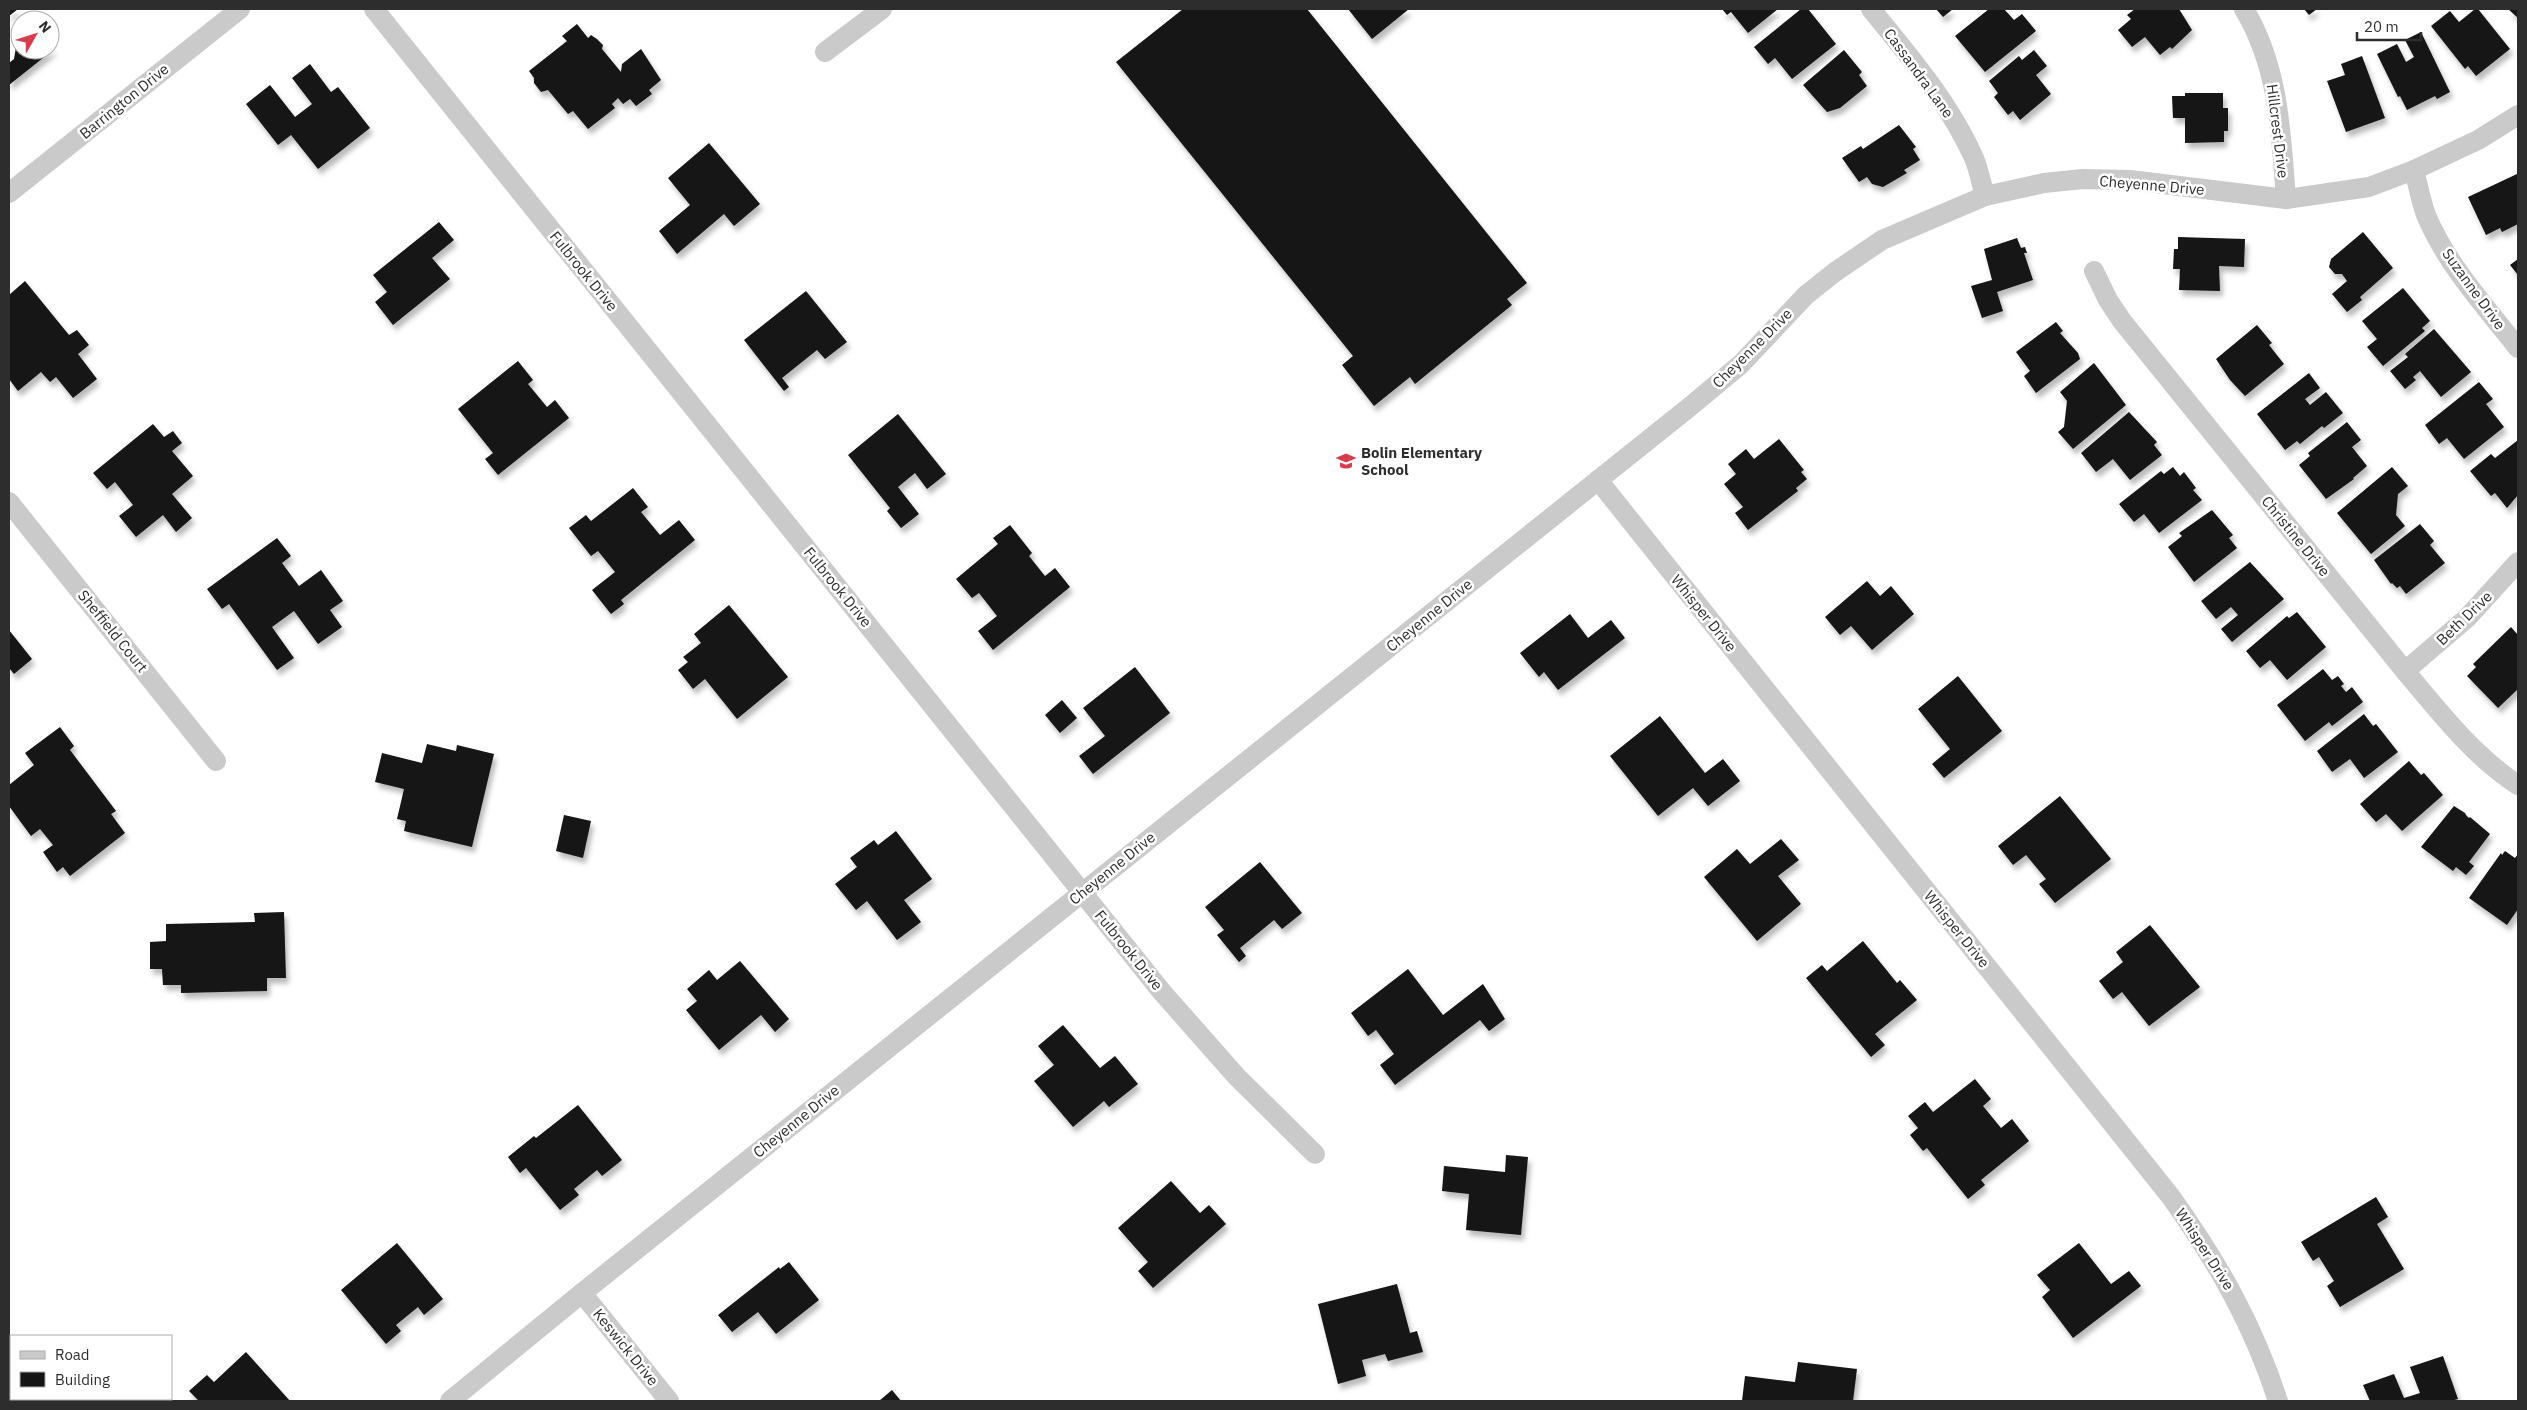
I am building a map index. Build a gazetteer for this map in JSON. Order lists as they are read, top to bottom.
{
  "streets": {
    "street": [
      "Cassandra Lane",
      "Barrington Drive",
      "Hillcrest Drive",
      "Cheyenne Drive",
      "Fulbrook Drive",
      "Suzanne Drive",
      "Christine Drive",
      "Whisper Drive",
      "Beth Drive",
      "Sheffield Court",
      "Keswick Drive"
    ]
  },
  "crossings": [
    ["Cassandra Lane", "Cheyenne Drive"],
    ["Hillcrest Drive", "Cheyenne Drive"],
    ["Cheyenne Drive", "Fulbrook Drive"],
    ["Cheyenne Drive", "Suzanne Drive"],
    ["Cheyenne Drive", "Whisper Drive"],
    ["Cheyenne Drive", "Keswick Drive"],
    ["Christine Drive", "Beth Drive"]
  ],
  "places": {
    "school or university": ["Bolin Elementary School"]
  },
  "legend": ["Road", "Building"],
  "scale_bar": "20 m",
  "north": "top right"
}
